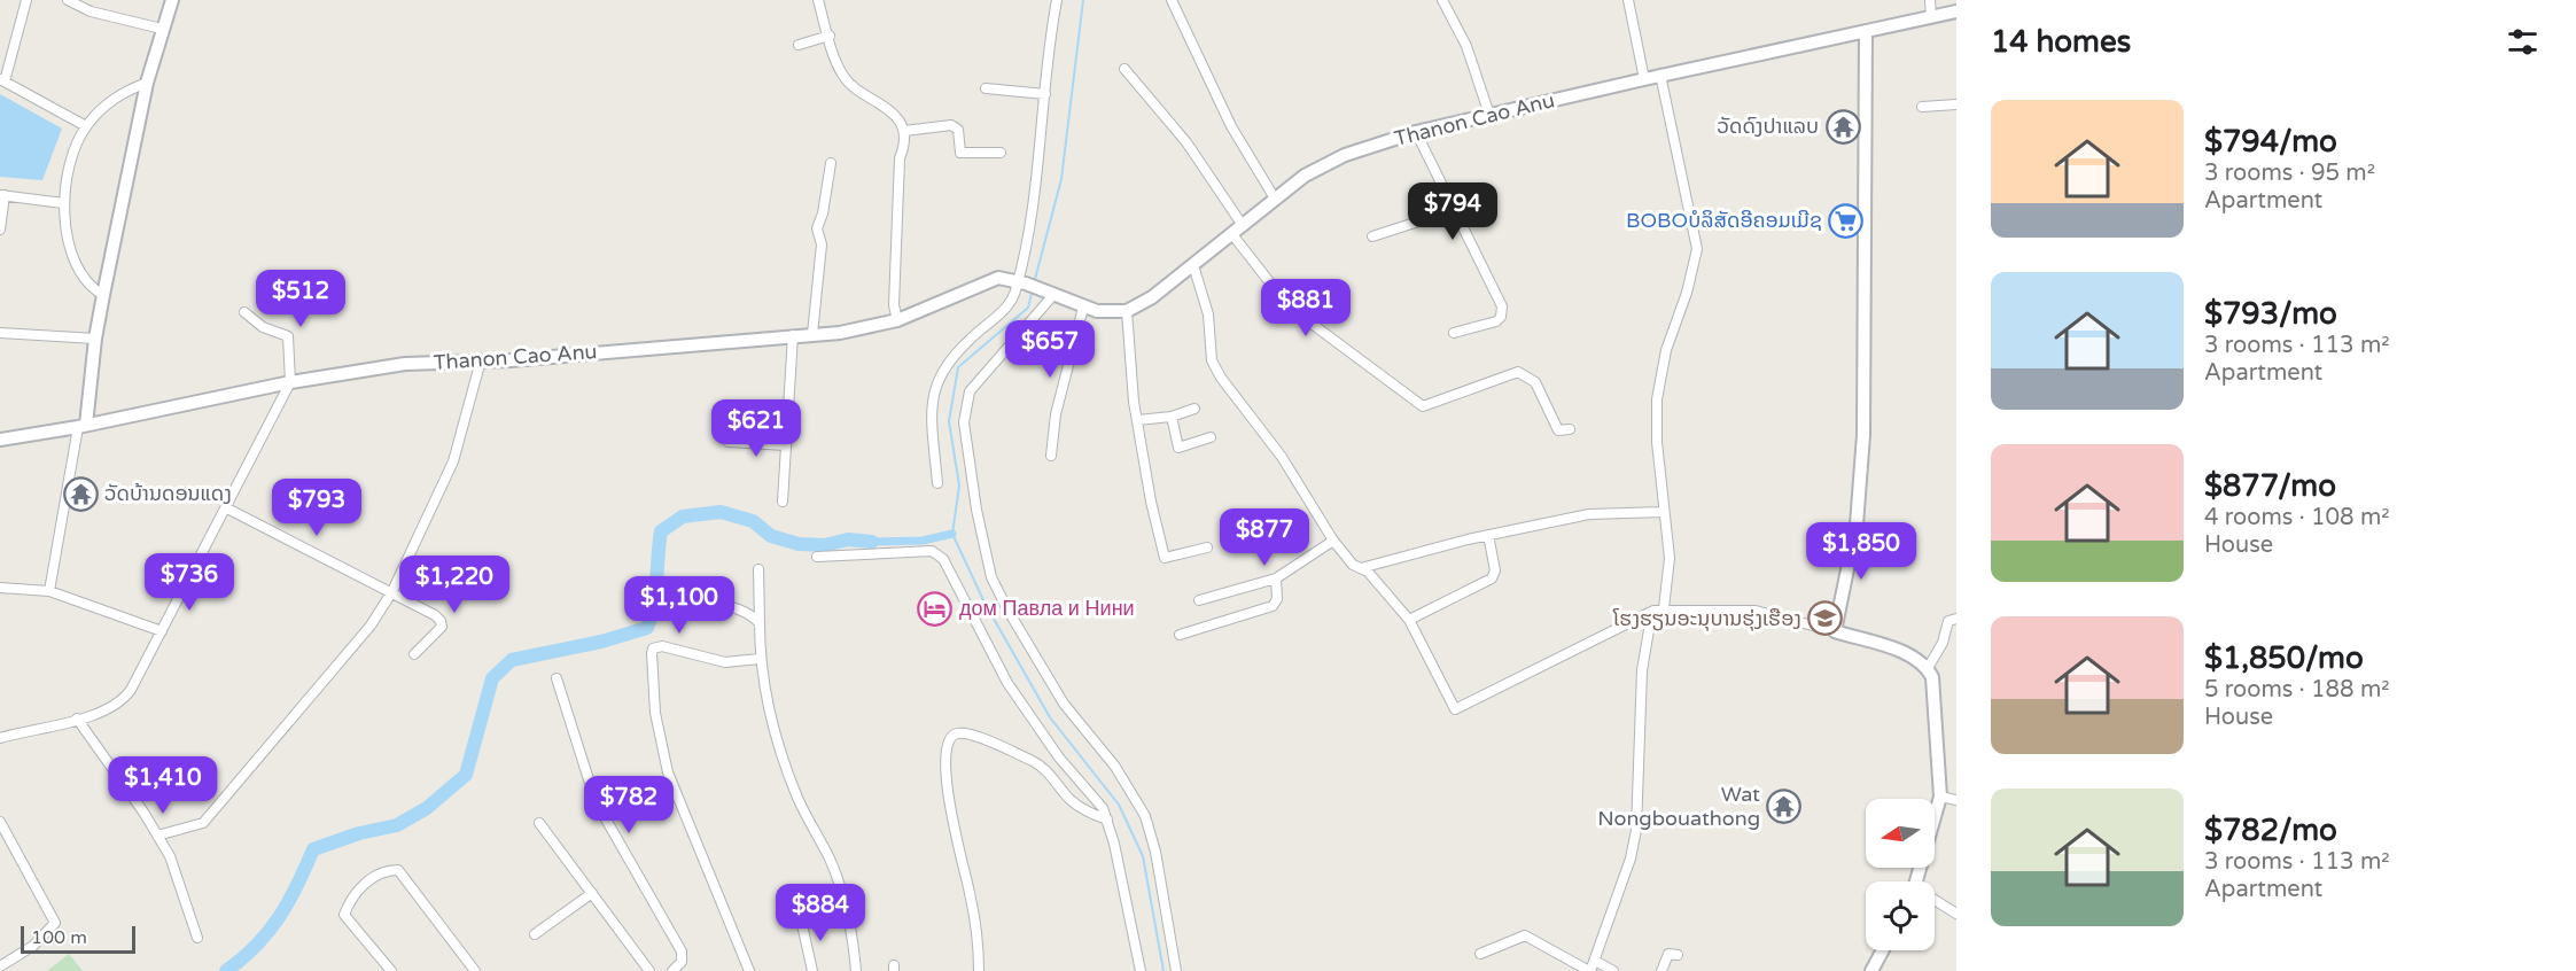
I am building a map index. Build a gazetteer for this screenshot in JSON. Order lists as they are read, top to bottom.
{
  "streets": {
    "street": ["Thanon Cao Anu"]
  },
  "places": {
    "temple": ["ວັດດົງປາແລບ", "ວັດບ້ານດອນແດງ", "Wat Nongbouathong"],
    "supermarket": ["BOBOບໍລິສັດອີຄອມເມີຊ"],
    "hotel": ["дом Павла и Нини"],
    "school or university": ["ໂຮງຮຽນອະນຸບານຮຸ່ງເຮືອງ"]
  },
  "scale_bar": "100 m",
  "north": "left",
  "page": {
    "heading": "14 homes",
    "list": [
      {
        "name": "$794/mo",
        "note": "3 rooms · 95 m² · Apartment"
      },
      {
        "name": "$793/mo",
        "note": "3 rooms · 113 m² · Apartment"
      },
      {
        "name": "$877/mo",
        "note": "4 rooms · 108 m² · House"
      },
      {
        "name": "$1,850/mo",
        "note": "5 rooms · 188 m² · House"
      },
      {
        "name": "$782/mo",
        "note": "3 rooms · 113 m² · Apartment"
      }
    ],
    "price": [
      "$794",
      "$512",
      "$881",
      "$657",
      "$621",
      "$793",
      "$877",
      "$1,850",
      "$736",
      "$1,220",
      "$1,100",
      "$1,410",
      "$782",
      "$884"
    ],
    "scale": "100 m"
  }
}
